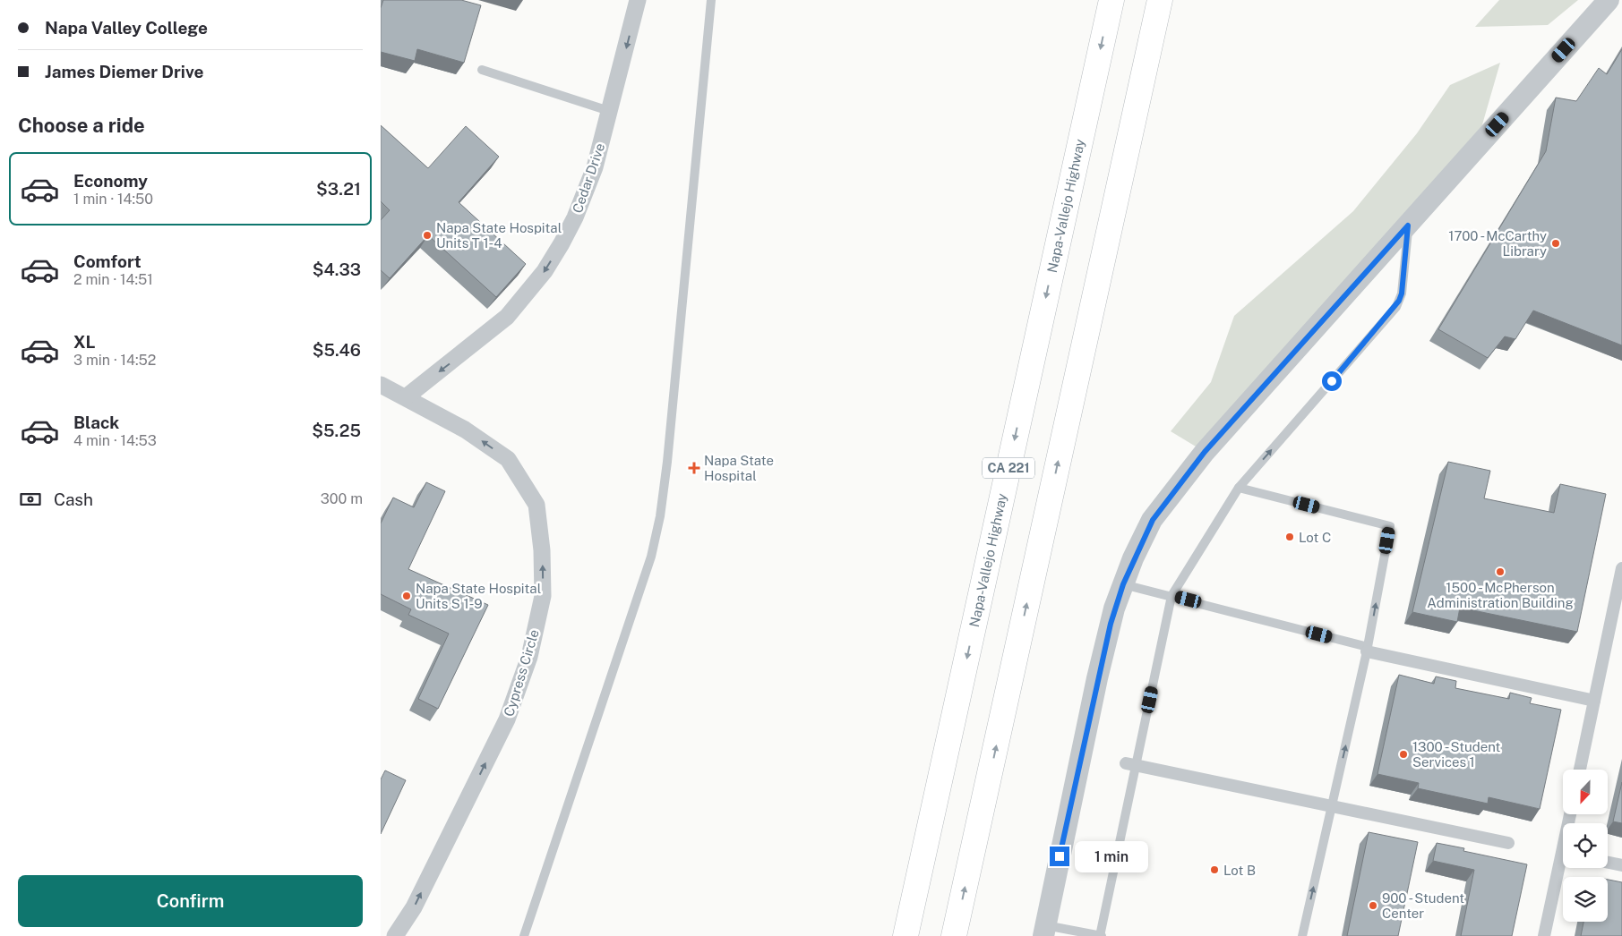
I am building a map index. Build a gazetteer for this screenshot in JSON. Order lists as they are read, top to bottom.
{
  "streets": {
    "main road": ["Napa-Vallejo Highway", "CA 221"],
    "street": ["Cedar Drive", "Cypress Circle"]
  },
  "crossings": [
    ["Cedar Drive", "Cypress Circle"]
  ],
  "one_way": ["Cedar Drive", "Cypress Circle"],
  "places": {
    "other": [
      "Napa State Hospital Units T 1-4",
      "1700 - McCarthy Library",
      "Lot C",
      "1500 - McPherson Administration Building",
      "Napa State Hospital Units S 1-9",
      "1300 - Student Services 1",
      "Lot B",
      "900 - Student Center"
    ],
    "health": ["Napa State Hospital"]
  },
  "north": "bottom",
  "page": {
    "banner": ["Napa Valley College", "James Diemer Drive"],
    "heading": "Choose a ride",
    "list": [
      {
        "name": "Economy",
        "note": "1 min · 14:50",
        "value": "$3.21"
      },
      {
        "name": "Comfort",
        "note": "2 min · 14:51",
        "value": "$4.33"
      },
      {
        "name": "XL",
        "note": "3 min · 14:52",
        "value": "$5.46"
      },
      {
        "name": "Black",
        "note": "4 min · 14:53",
        "value": "$5.25"
      }
    ],
    "pay": ["Cash", "300 m"],
    "bubble": "1 min",
    "buttons": "Confirm"
  }
}
